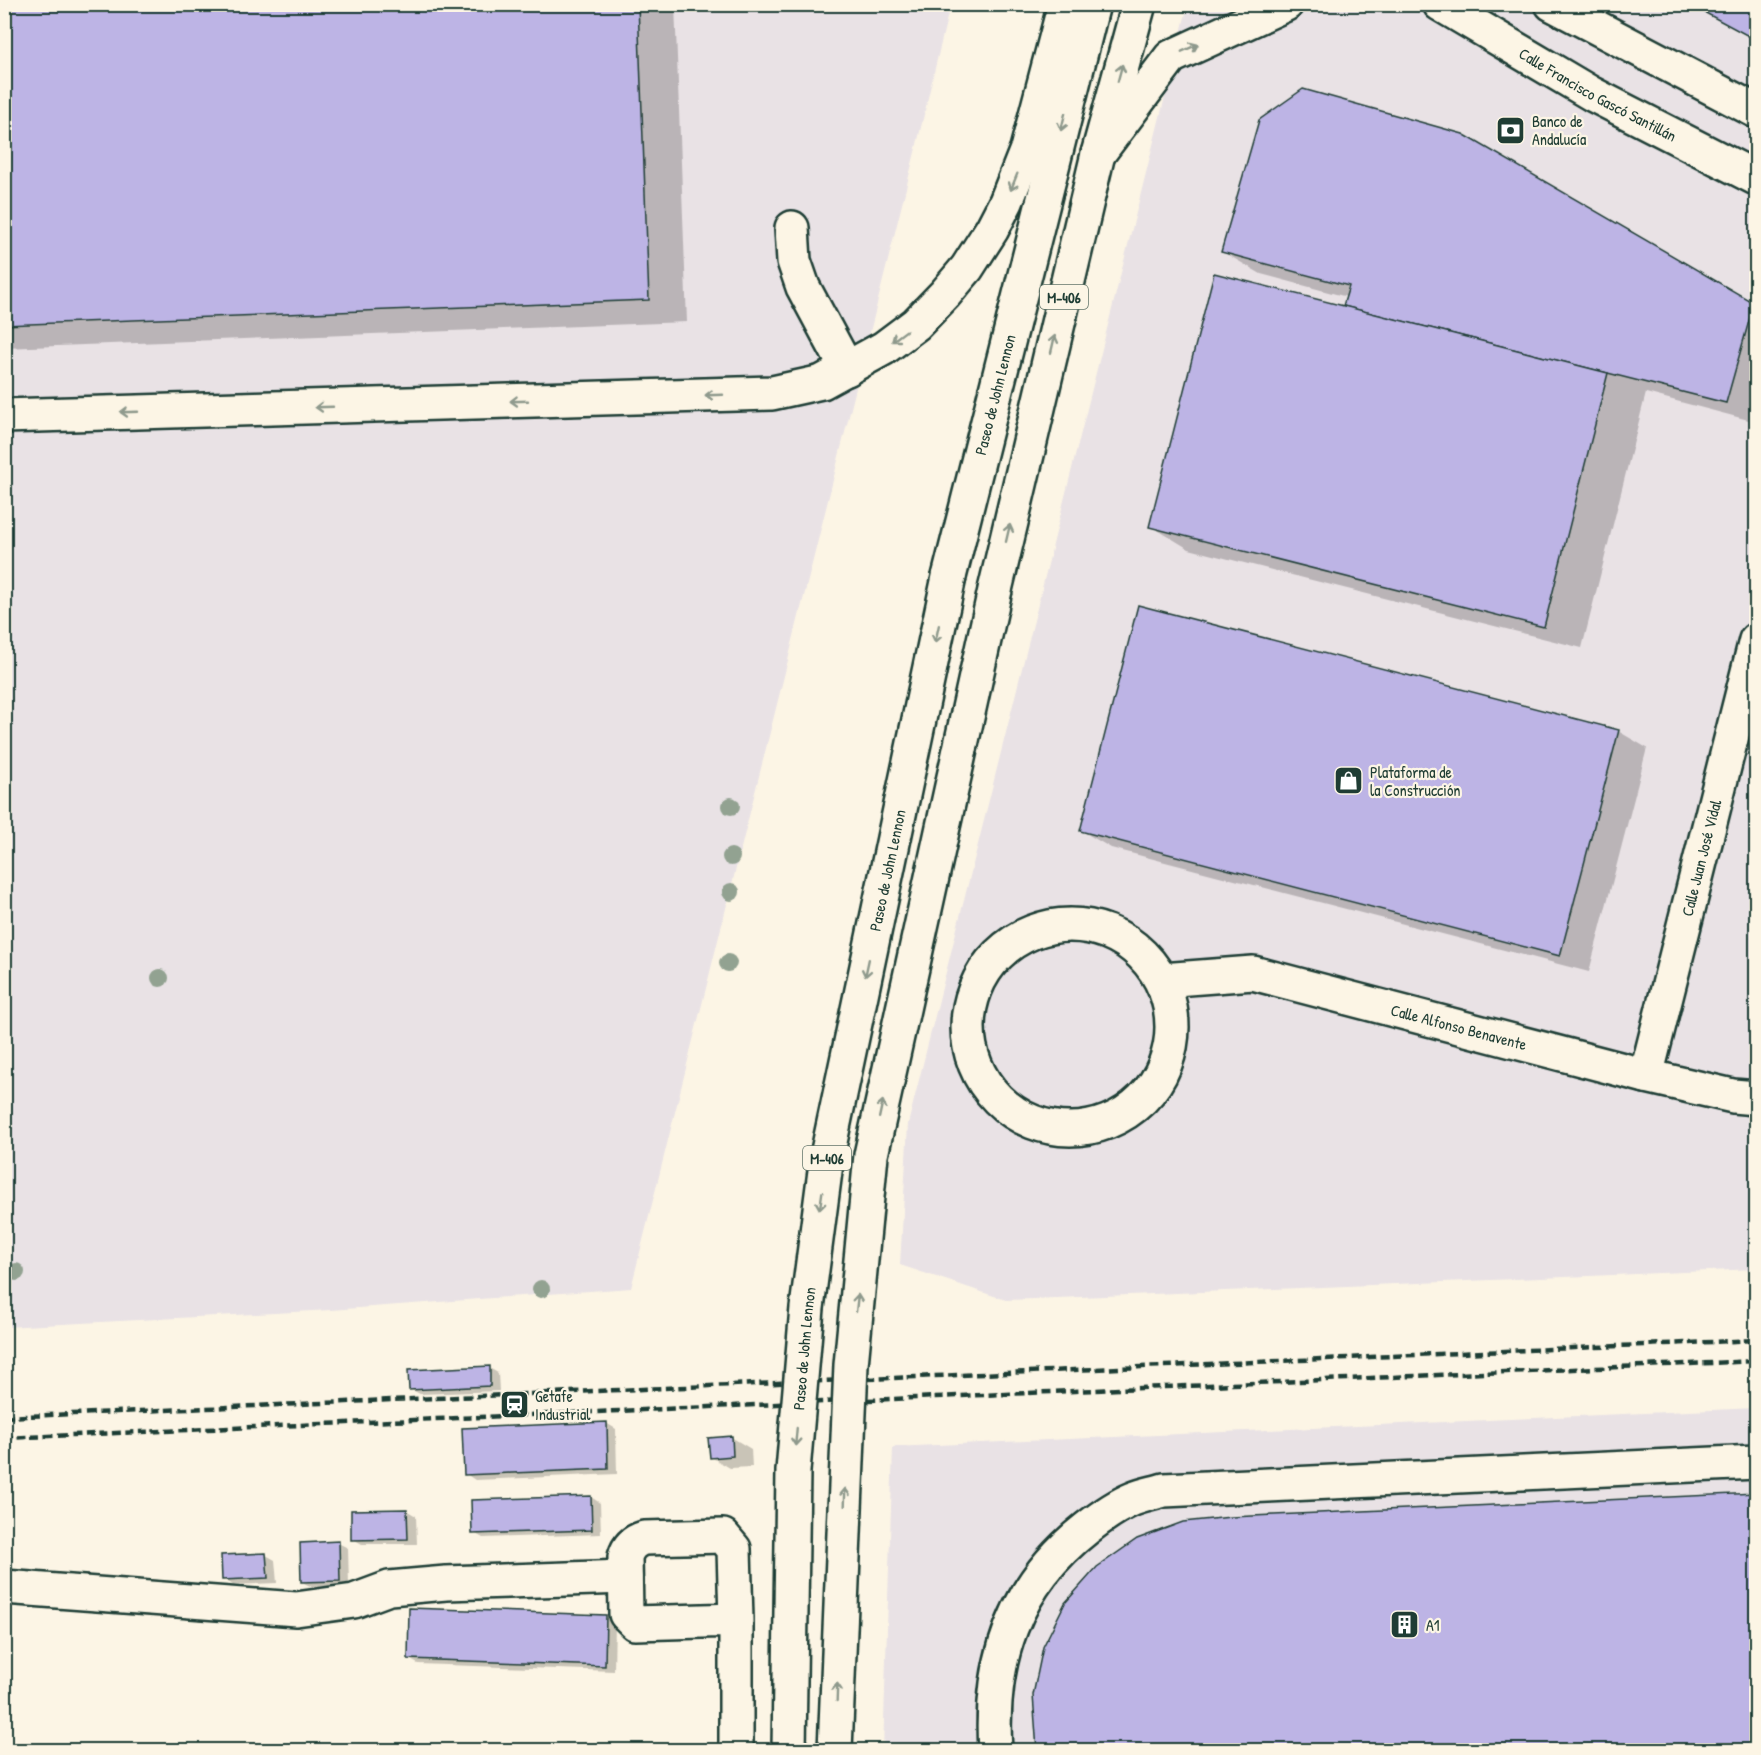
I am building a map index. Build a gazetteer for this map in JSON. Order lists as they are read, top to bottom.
{
  "streets": {
    "main road": [
      "Calle Francisco Gascó Santillán",
      "M-406",
      "Paseo de John Lennon",
      "Calle Juan José Vidal",
      "Calle Alfonso Benavente"
    ]
  },
  "crossings": [
    ["Calle Juan José Vidal", "Calle Alfonso Benavente"]
  ],
  "places": {
    "bank": ["Banco de Andalucía"],
    "shop": ["Plataforma de la Construcción"],
    "station": ["Getafe Industrial"],
    "building": ["A1"]
  }
}
